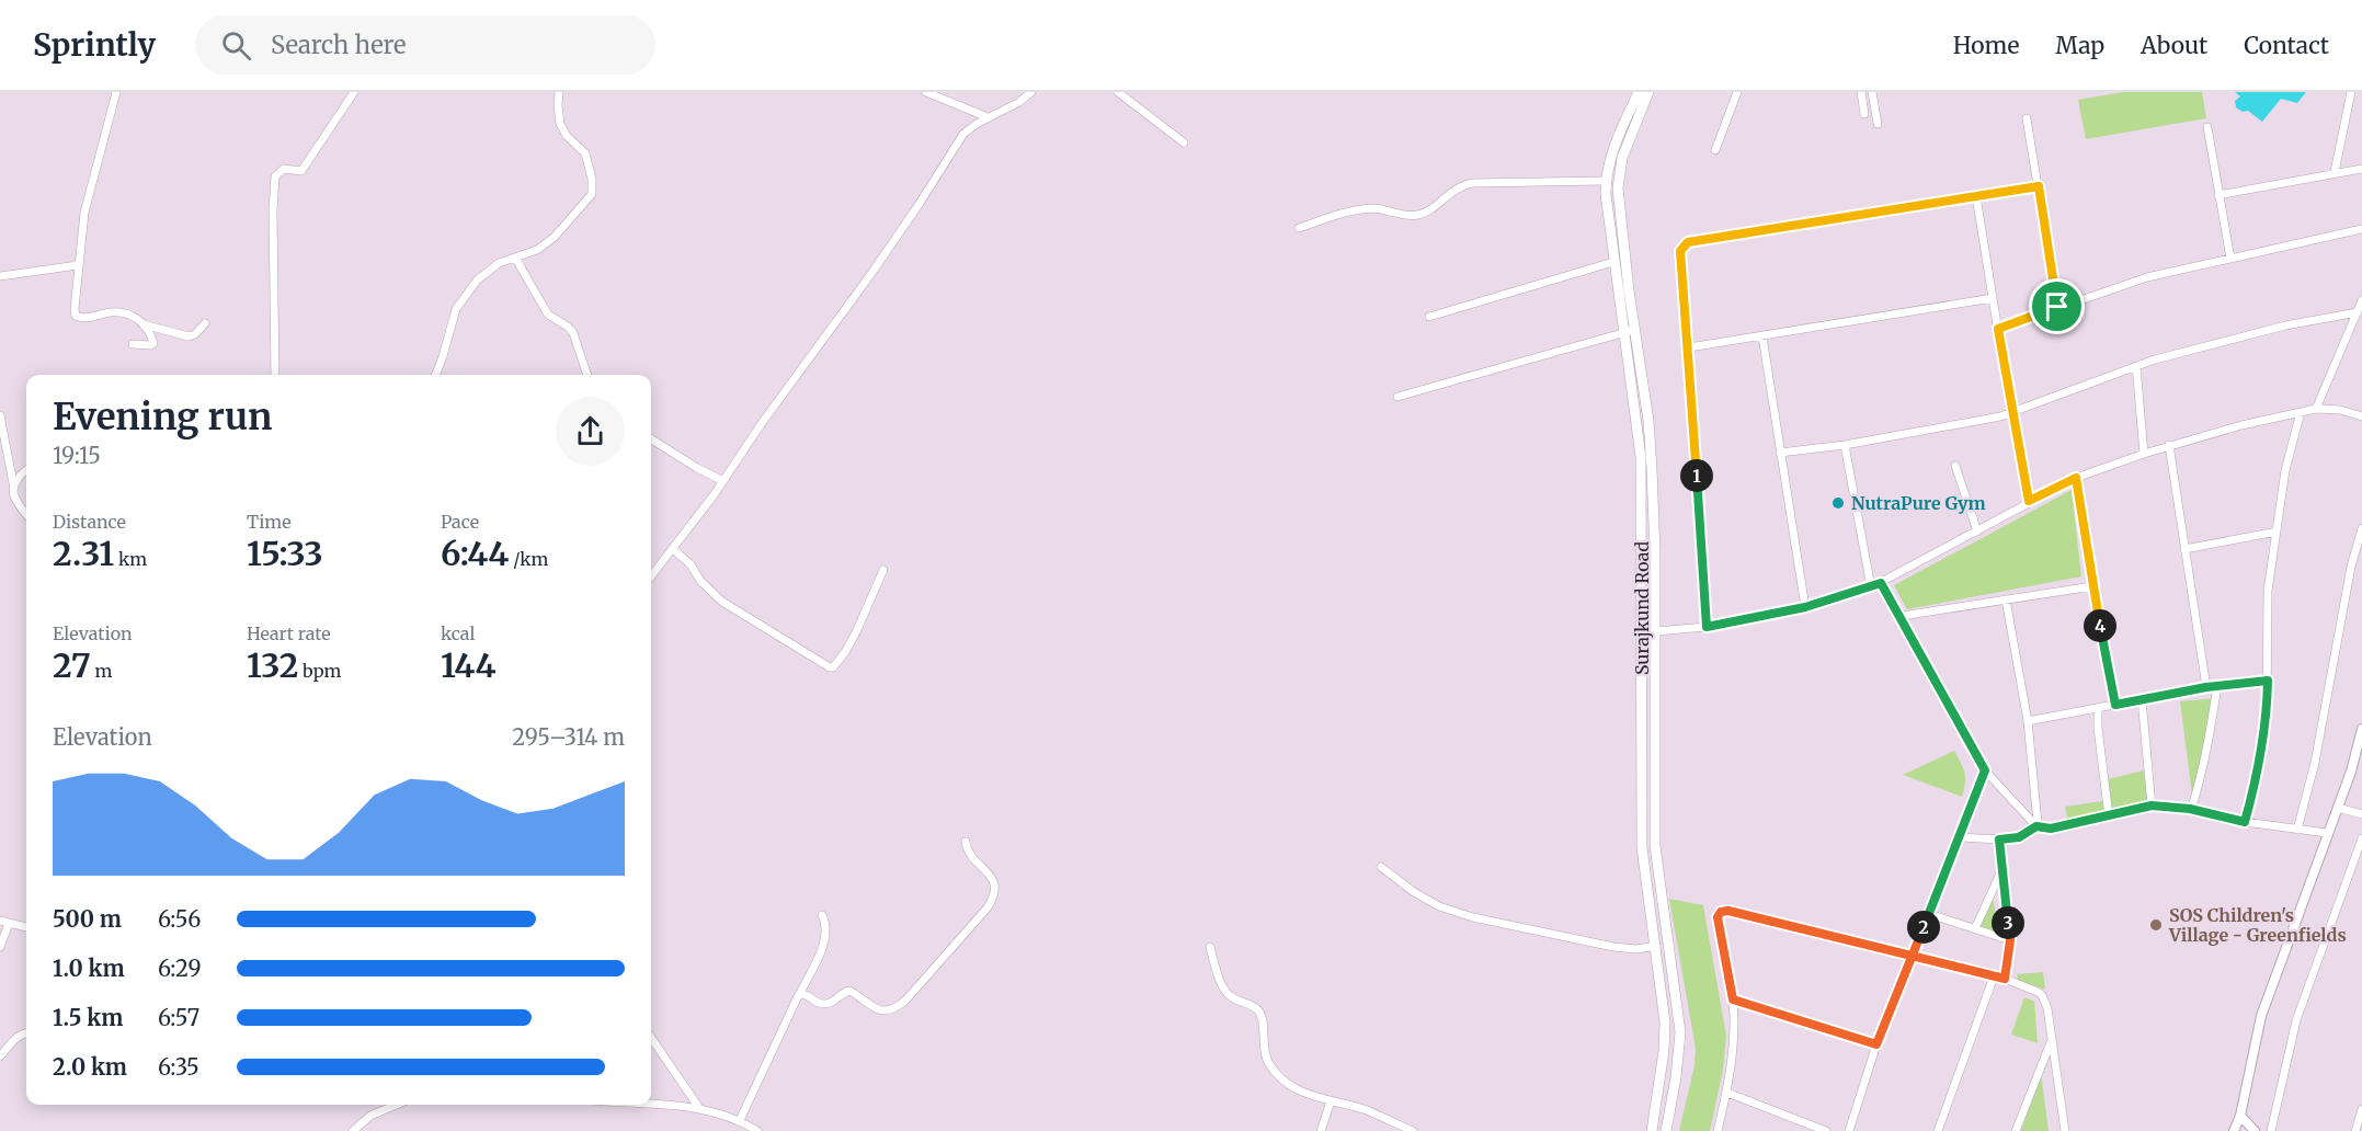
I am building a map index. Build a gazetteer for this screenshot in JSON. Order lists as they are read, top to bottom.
{
  "streets": {
    "main road": ["Surajkund Road"]
  },
  "places": ["NutraPure Gym", "SOS Children's Village - Greenfields"],
  "page": {
    "header": "Sprintly",
    "search": "Search here",
    "nav": [
      "Home",
      "Map",
      "About",
      "Contact"
    ],
    "heading": ["Evening run", "19:15"],
    "pins": [
      "1",
      "4",
      "3",
      "2"
    ],
    "stats": [
      ["Distance", "2.31 km"],
      ["Time", "15:33"],
      ["Pace", "6:44 /km"],
      ["Elevation", "27 m"],
      ["Heart rate", "132 bpm"],
      ["kcal", "144"]
    ],
    "chart": ["Elevation", "295–314 m"],
    "list": [
      {
        "name": "500 m",
        "note": "6:56"
      },
      {
        "name": "1.0 km",
        "note": "6:29"
      },
      {
        "name": "1.5 km",
        "note": "6:57"
      },
      {
        "name": "2.0 km",
        "note": "6:35"
      }
    ]
  }
}
